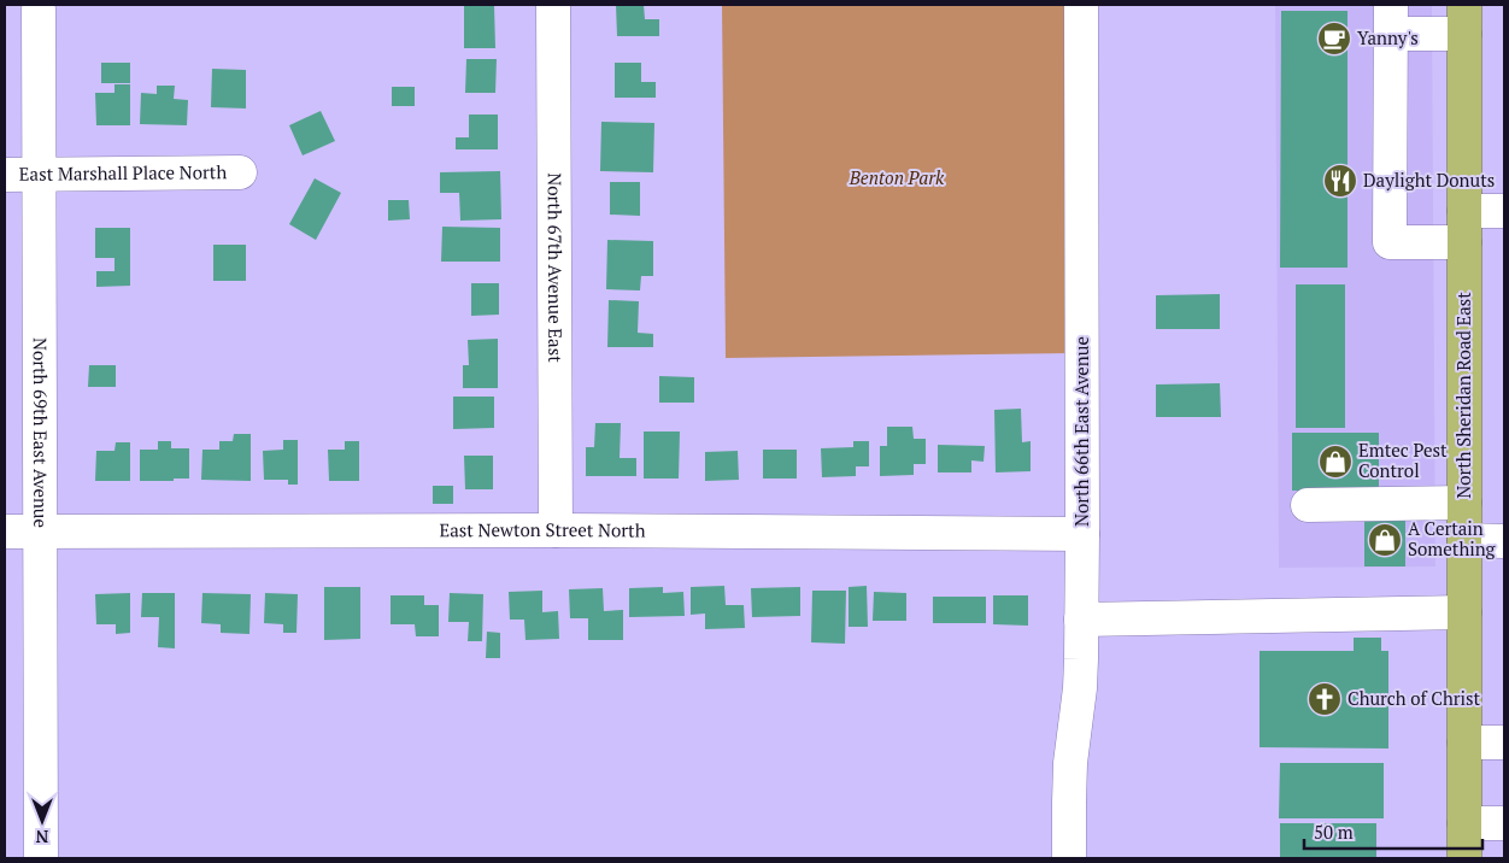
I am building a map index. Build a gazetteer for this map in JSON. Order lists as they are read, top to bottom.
{
  "streets": {
    "main road": ["North Sheridan Road East"],
    "street": [
      "East Marshall Place North",
      "North 67th Avenue East",
      "North 66th East Avenue",
      "North 69th East Avenue",
      "East Newton Street North"
    ]
  },
  "crossings": [
    ["East Marshall Place North", "North 69th East Avenue"],
    ["North 67th Avenue East", "East Newton Street North"],
    ["North 66th East Avenue", "East Newton Street North"],
    ["North 69th East Avenue", "East Newton Street North"]
  ],
  "parks": ["Benton Park"],
  "places": {
    "cafe": ["Yanny's"],
    "restaurant": ["Daylight Donuts"],
    "shop": ["Emtec Pest Control", "A Certain Something"],
    "church": ["Church of Christ"]
  },
  "scale_bar": "50 m",
  "north": "bottom"
}
